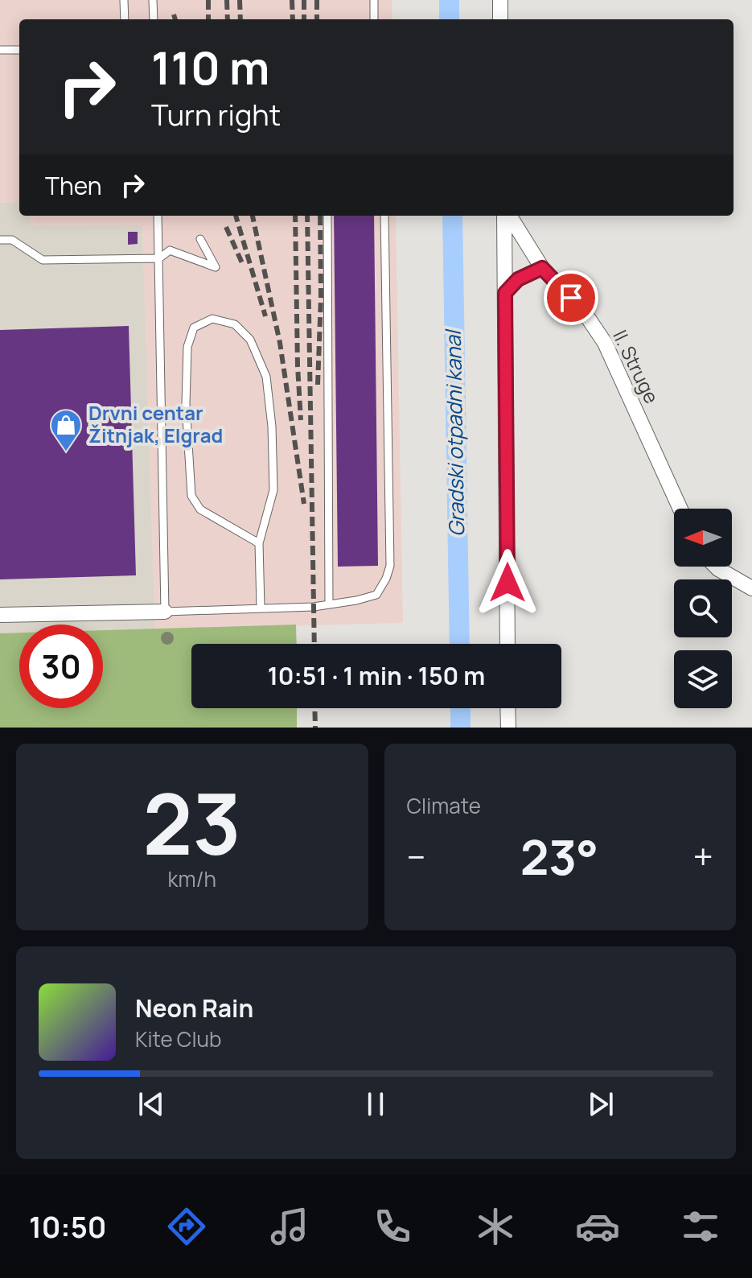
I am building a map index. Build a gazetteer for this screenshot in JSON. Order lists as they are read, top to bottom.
{
  "streets": {
    "street": ["II. Struge"]
  },
  "water": ["Gradski otpadni kanal"],
  "places": {
    "shop": ["Drvni centar Žitnjak, Elgrad"]
  },
  "north": "left",
  "page": {
    "turn": ["110 m", "Turn right"],
    "then": "Then",
    "limit": "30",
    "trip": "10:51 · 1 min · 150 m",
    "tile": [
      ["23", "km/h"],
      "Climate"
    ],
    "heat": ["−", "23°", "+"],
    "song": ["Neon Rain", "Kite Club"],
    "tabs": "10:50"
  }
}
